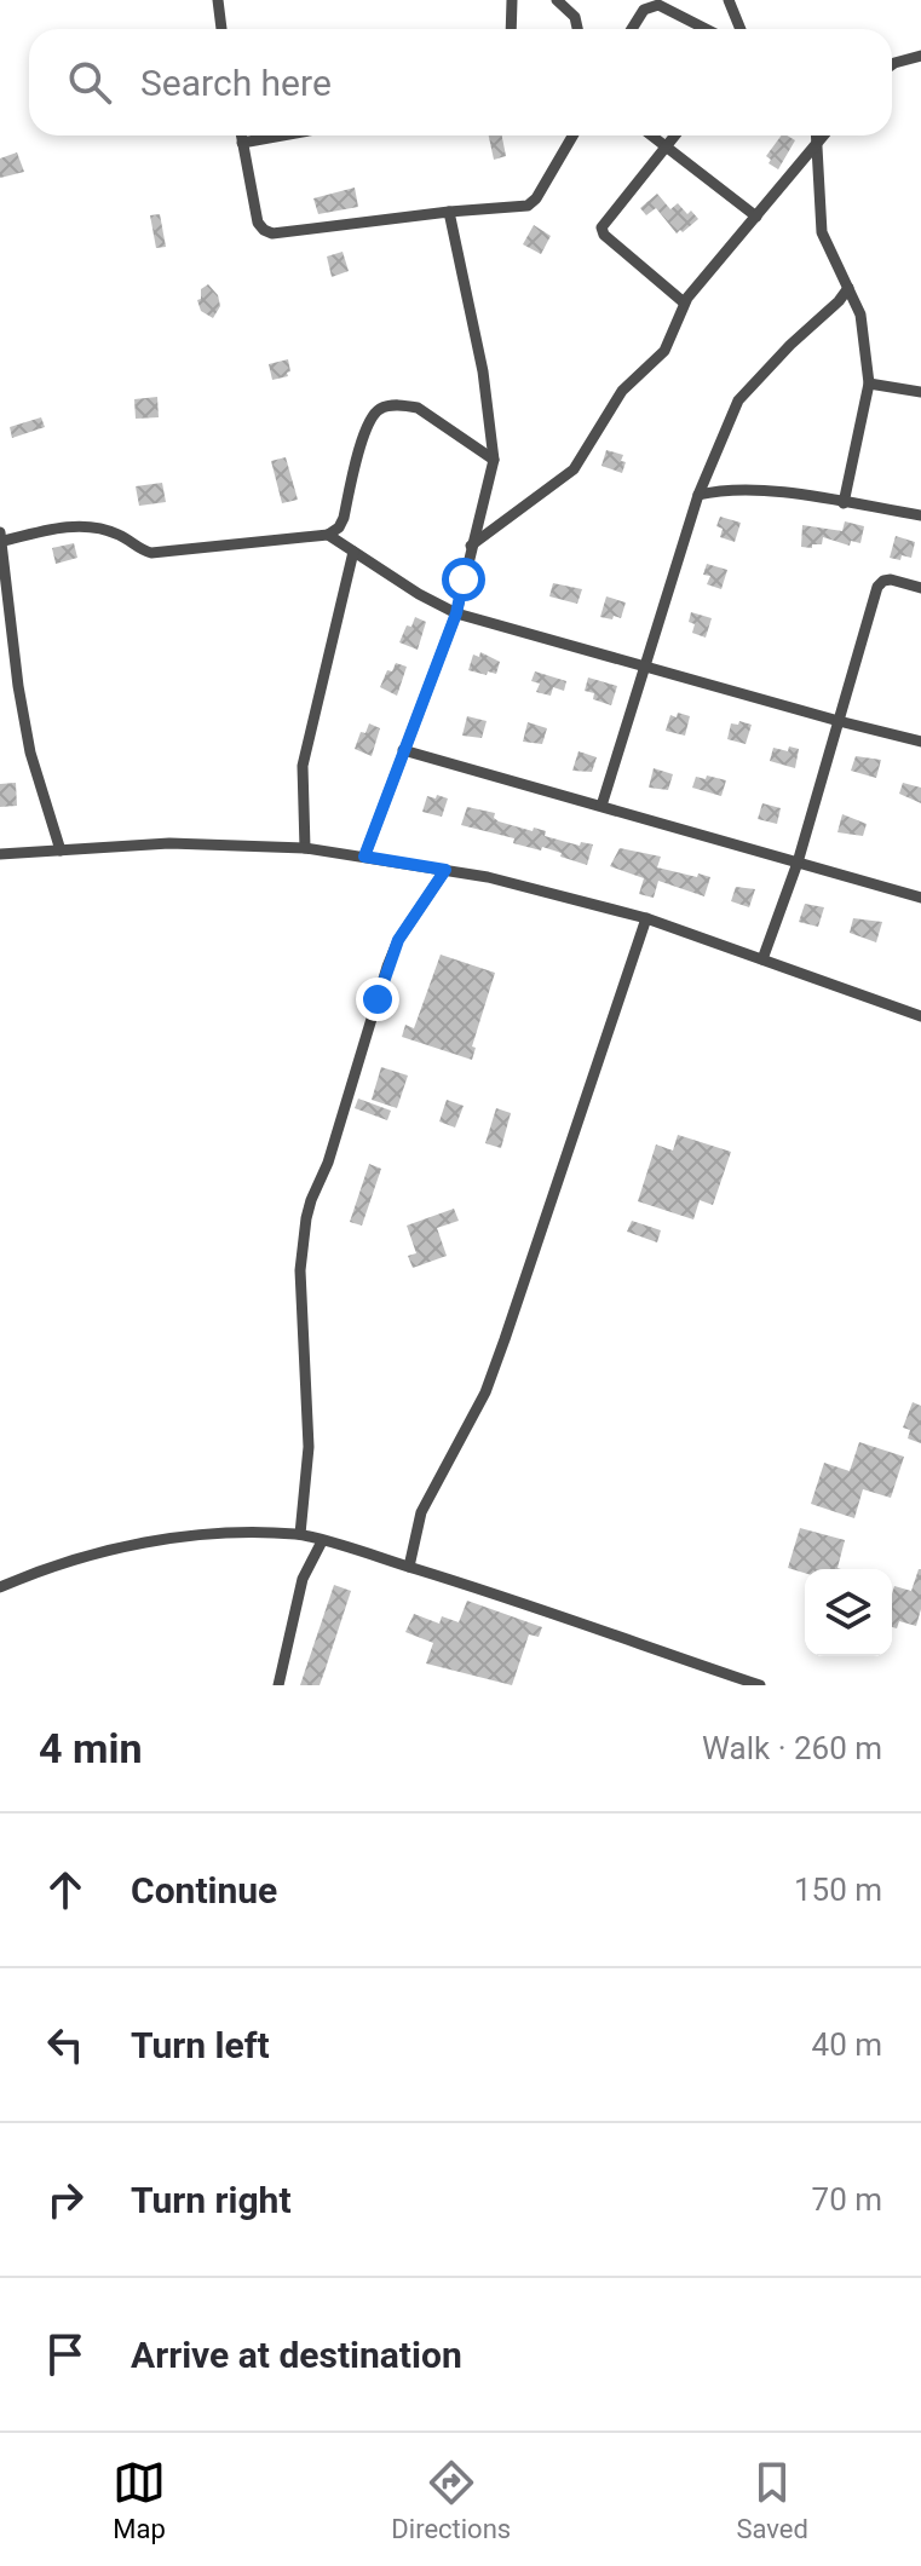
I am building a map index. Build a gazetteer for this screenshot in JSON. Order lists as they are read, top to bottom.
{
  "page": {
    "search": "Search here",
    "heading": ["4 min", "Walk · 260 m"],
    "list": [
      ["Continue", "150 m"],
      ["Turn left", "40 m"],
      ["Turn right", "70 m"],
      "Arrive at destination"
    ],
    "nav": ["Map", "Directions", "Saved"]
  }
}
